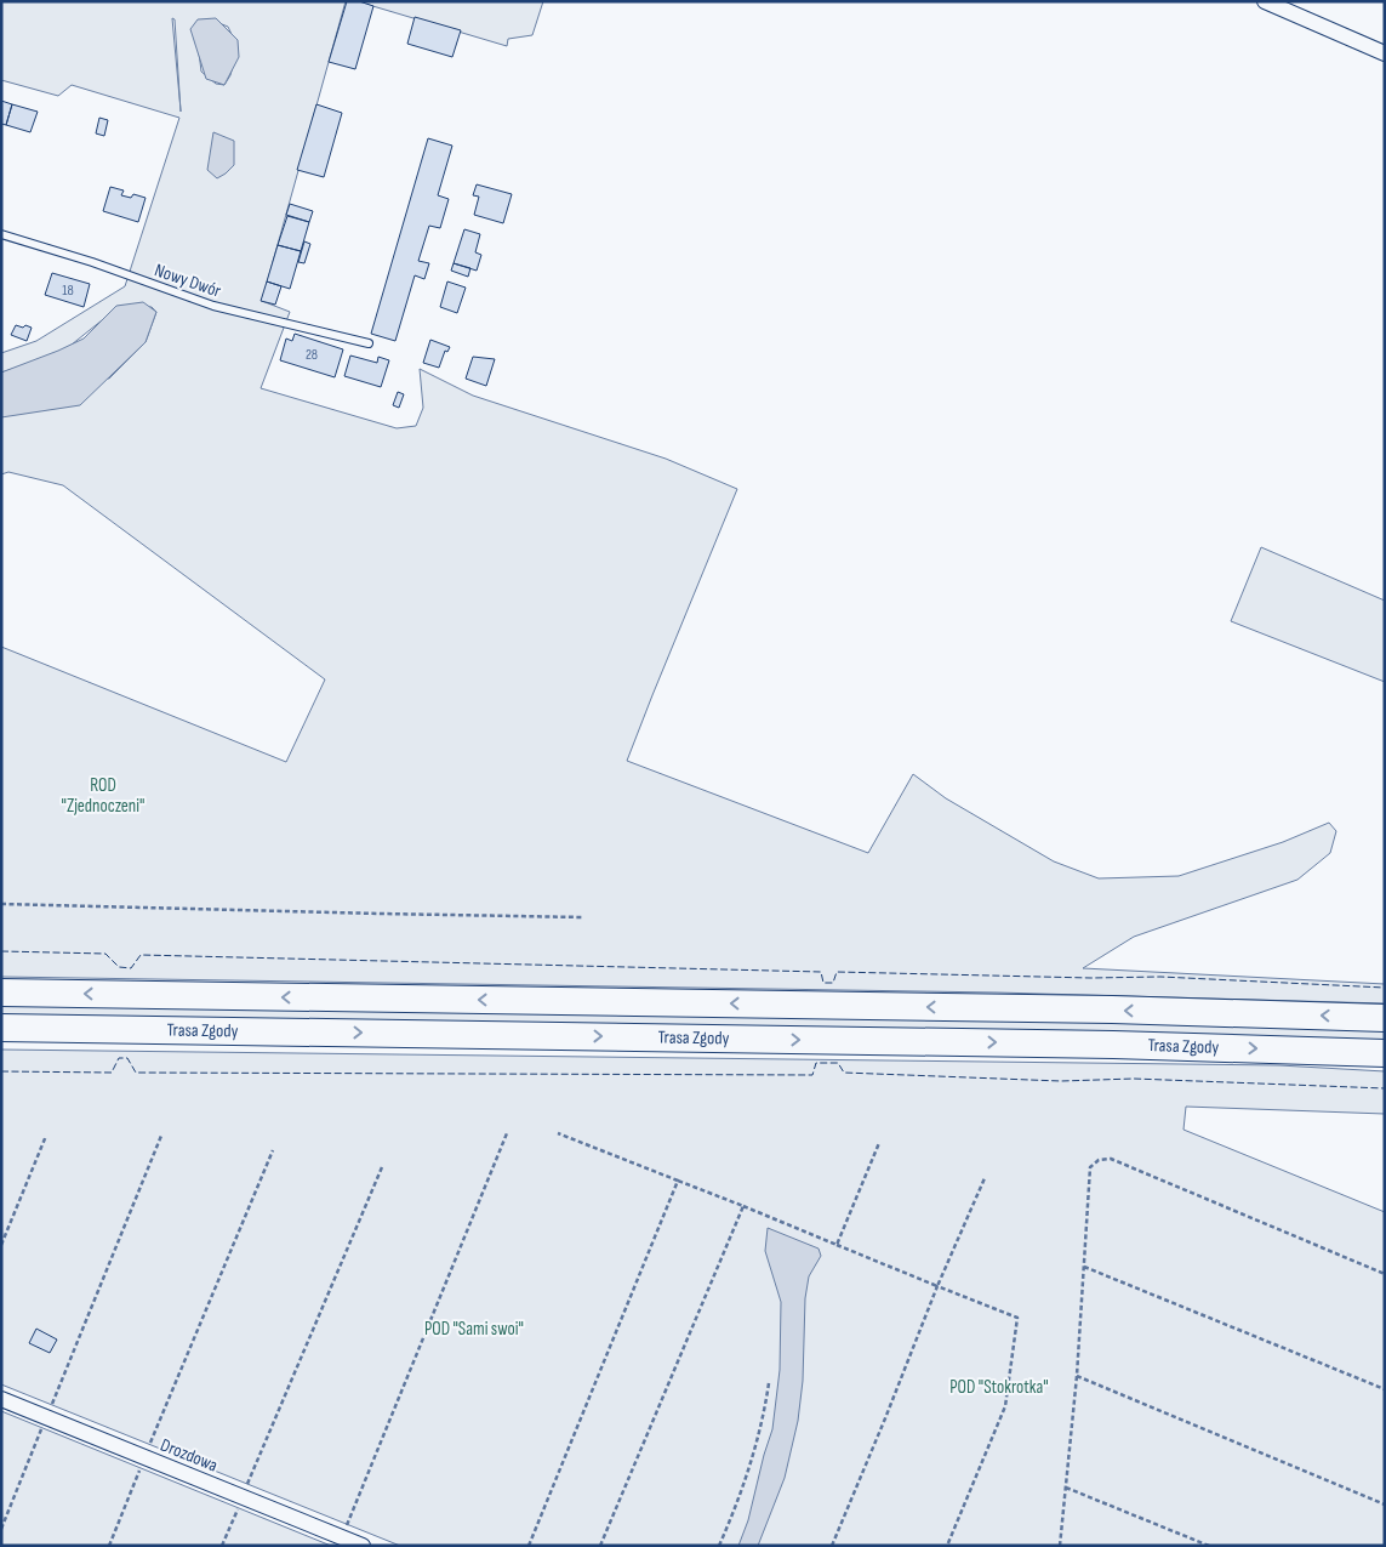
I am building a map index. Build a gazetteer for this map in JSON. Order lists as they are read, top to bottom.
{
  "streets": {
    "highway": ["Trasa Zgody"],
    "street": ["Drozdowa"],
    "lane": ["Nowy Dwór"]
  },
  "parks": ["ROD \"Zjednoczeni\"", "POD \"Sami swoi\"", "POD \"Stokrotka\""],
  "house_numbers": ["18", "28"]
}
